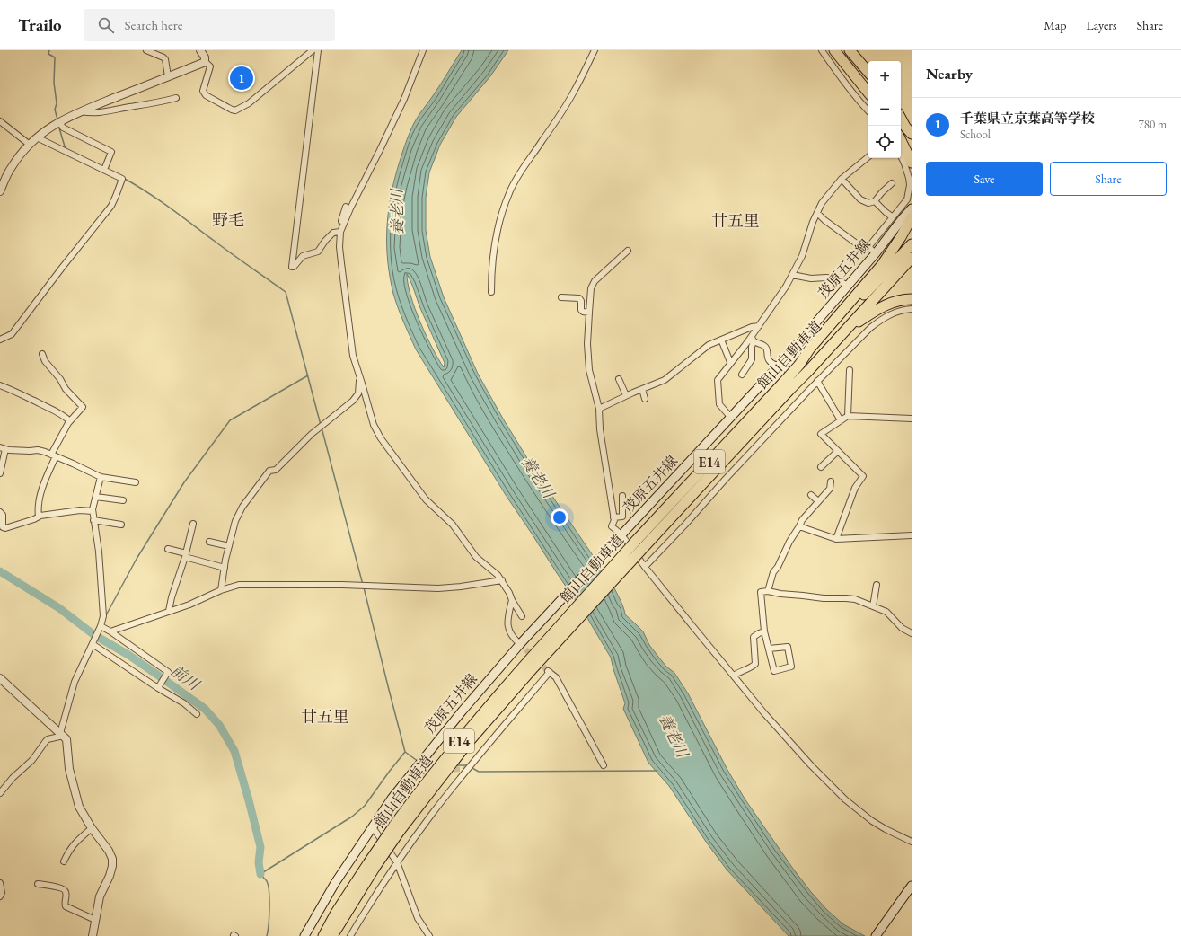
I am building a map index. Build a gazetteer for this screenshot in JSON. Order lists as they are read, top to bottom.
{
  "streets": {
    "highway": ["館山自動車道", "E14"],
    "main road": ["茂原五井線"]
  },
  "districts": ["野毛", "廿五里", "廿五里"],
  "water": ["養老川", "前川"],
  "page": {
    "header": "Trailo",
    "search": "Search here",
    "nav": ["Map", "Layers", "Share"],
    "heading": "Nearby",
    "map_buttons": ["+", "−"],
    "pins": "1",
    "list": [
      {
        "mark": "1",
        "name": "千葉県立京葉高等学校",
        "note": "School",
        "value": "780 m"
      }
    ],
    "buttons": ["Save", "Share"]
  }
}
